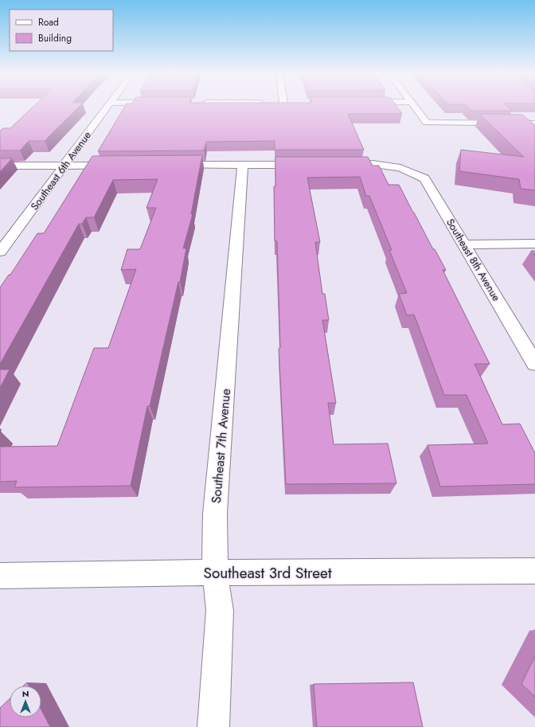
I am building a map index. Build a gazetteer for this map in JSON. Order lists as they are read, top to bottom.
{
  "streets": {
    "street": [
      "Southeast 6th Avenue",
      "Southeast 8th Avenue",
      "Southeast 7th Avenue",
      "Southeast 3rd Street"
    ]
  },
  "crossings": [
    ["Southeast 7th Avenue", "Southeast 3rd Street"]
  ],
  "legend": ["Road", "Building"],
  "north": "top"
}
